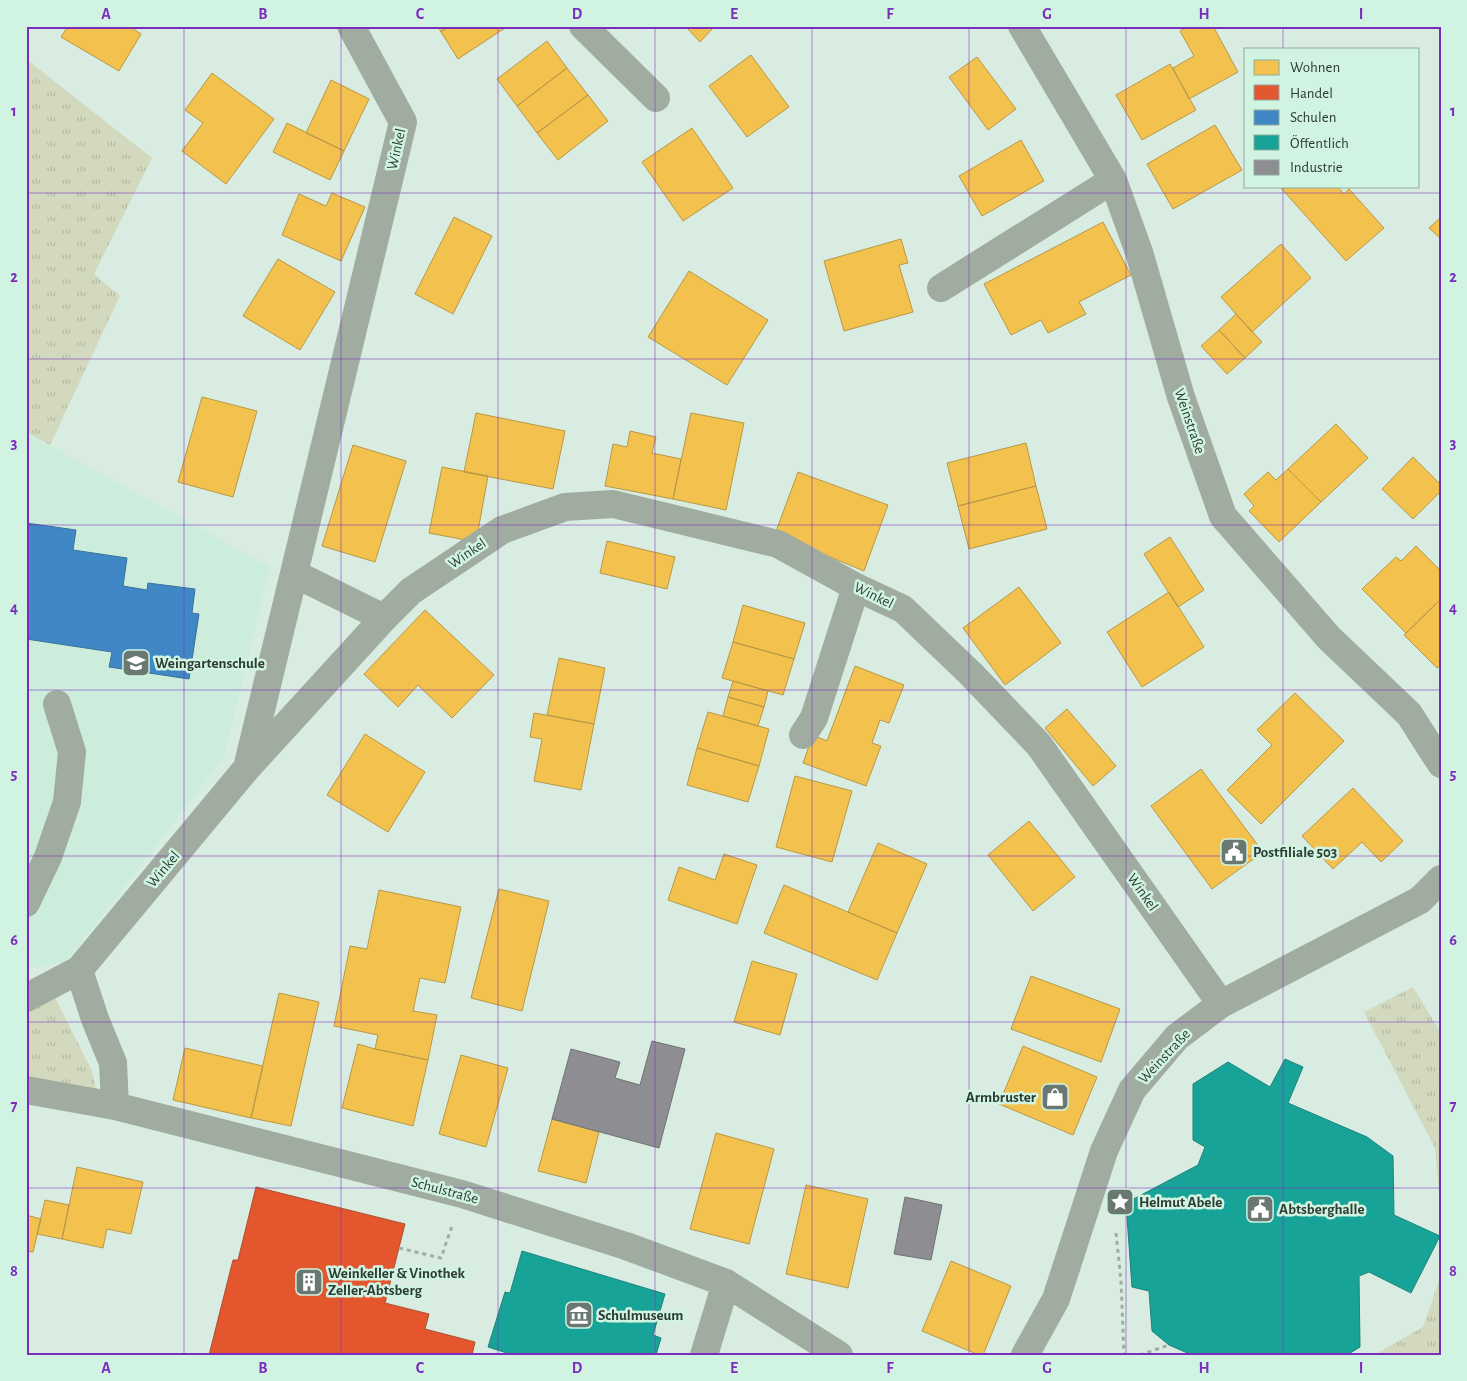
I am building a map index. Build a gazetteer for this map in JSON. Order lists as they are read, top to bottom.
{
  "streets": {
    "street": ["Winkel", "Weinstraße", "Schulstraße"]
  },
  "crossings": [
    ["Winkel", "Weinstraße"]
  ],
  "places": {
    "school or university": ["Weingartenschule"],
    "public building": ["Postfiliale 503", "Abtsberghalle"],
    "shop": ["Armbruster"],
    "place": ["Helmut Abele"],
    "building": ["Weinkeller & Vinothek Zeller-Abtsberg"],
    "museum": ["Schulmuseum"]
  },
  "legend": [
    "Wohnen",
    "Handel",
    "Schulen",
    "Öffentlich",
    "Industrie"
  ],
  "grid": {
    "columns": [
      "A",
      "B",
      "C",
      "D",
      "E",
      "F",
      "G",
      "H",
      "I"
    ],
    "rows": [
      "1",
      "2",
      "3",
      "4",
      "5",
      "6",
      "7",
      "8"
    ]
  }
}
